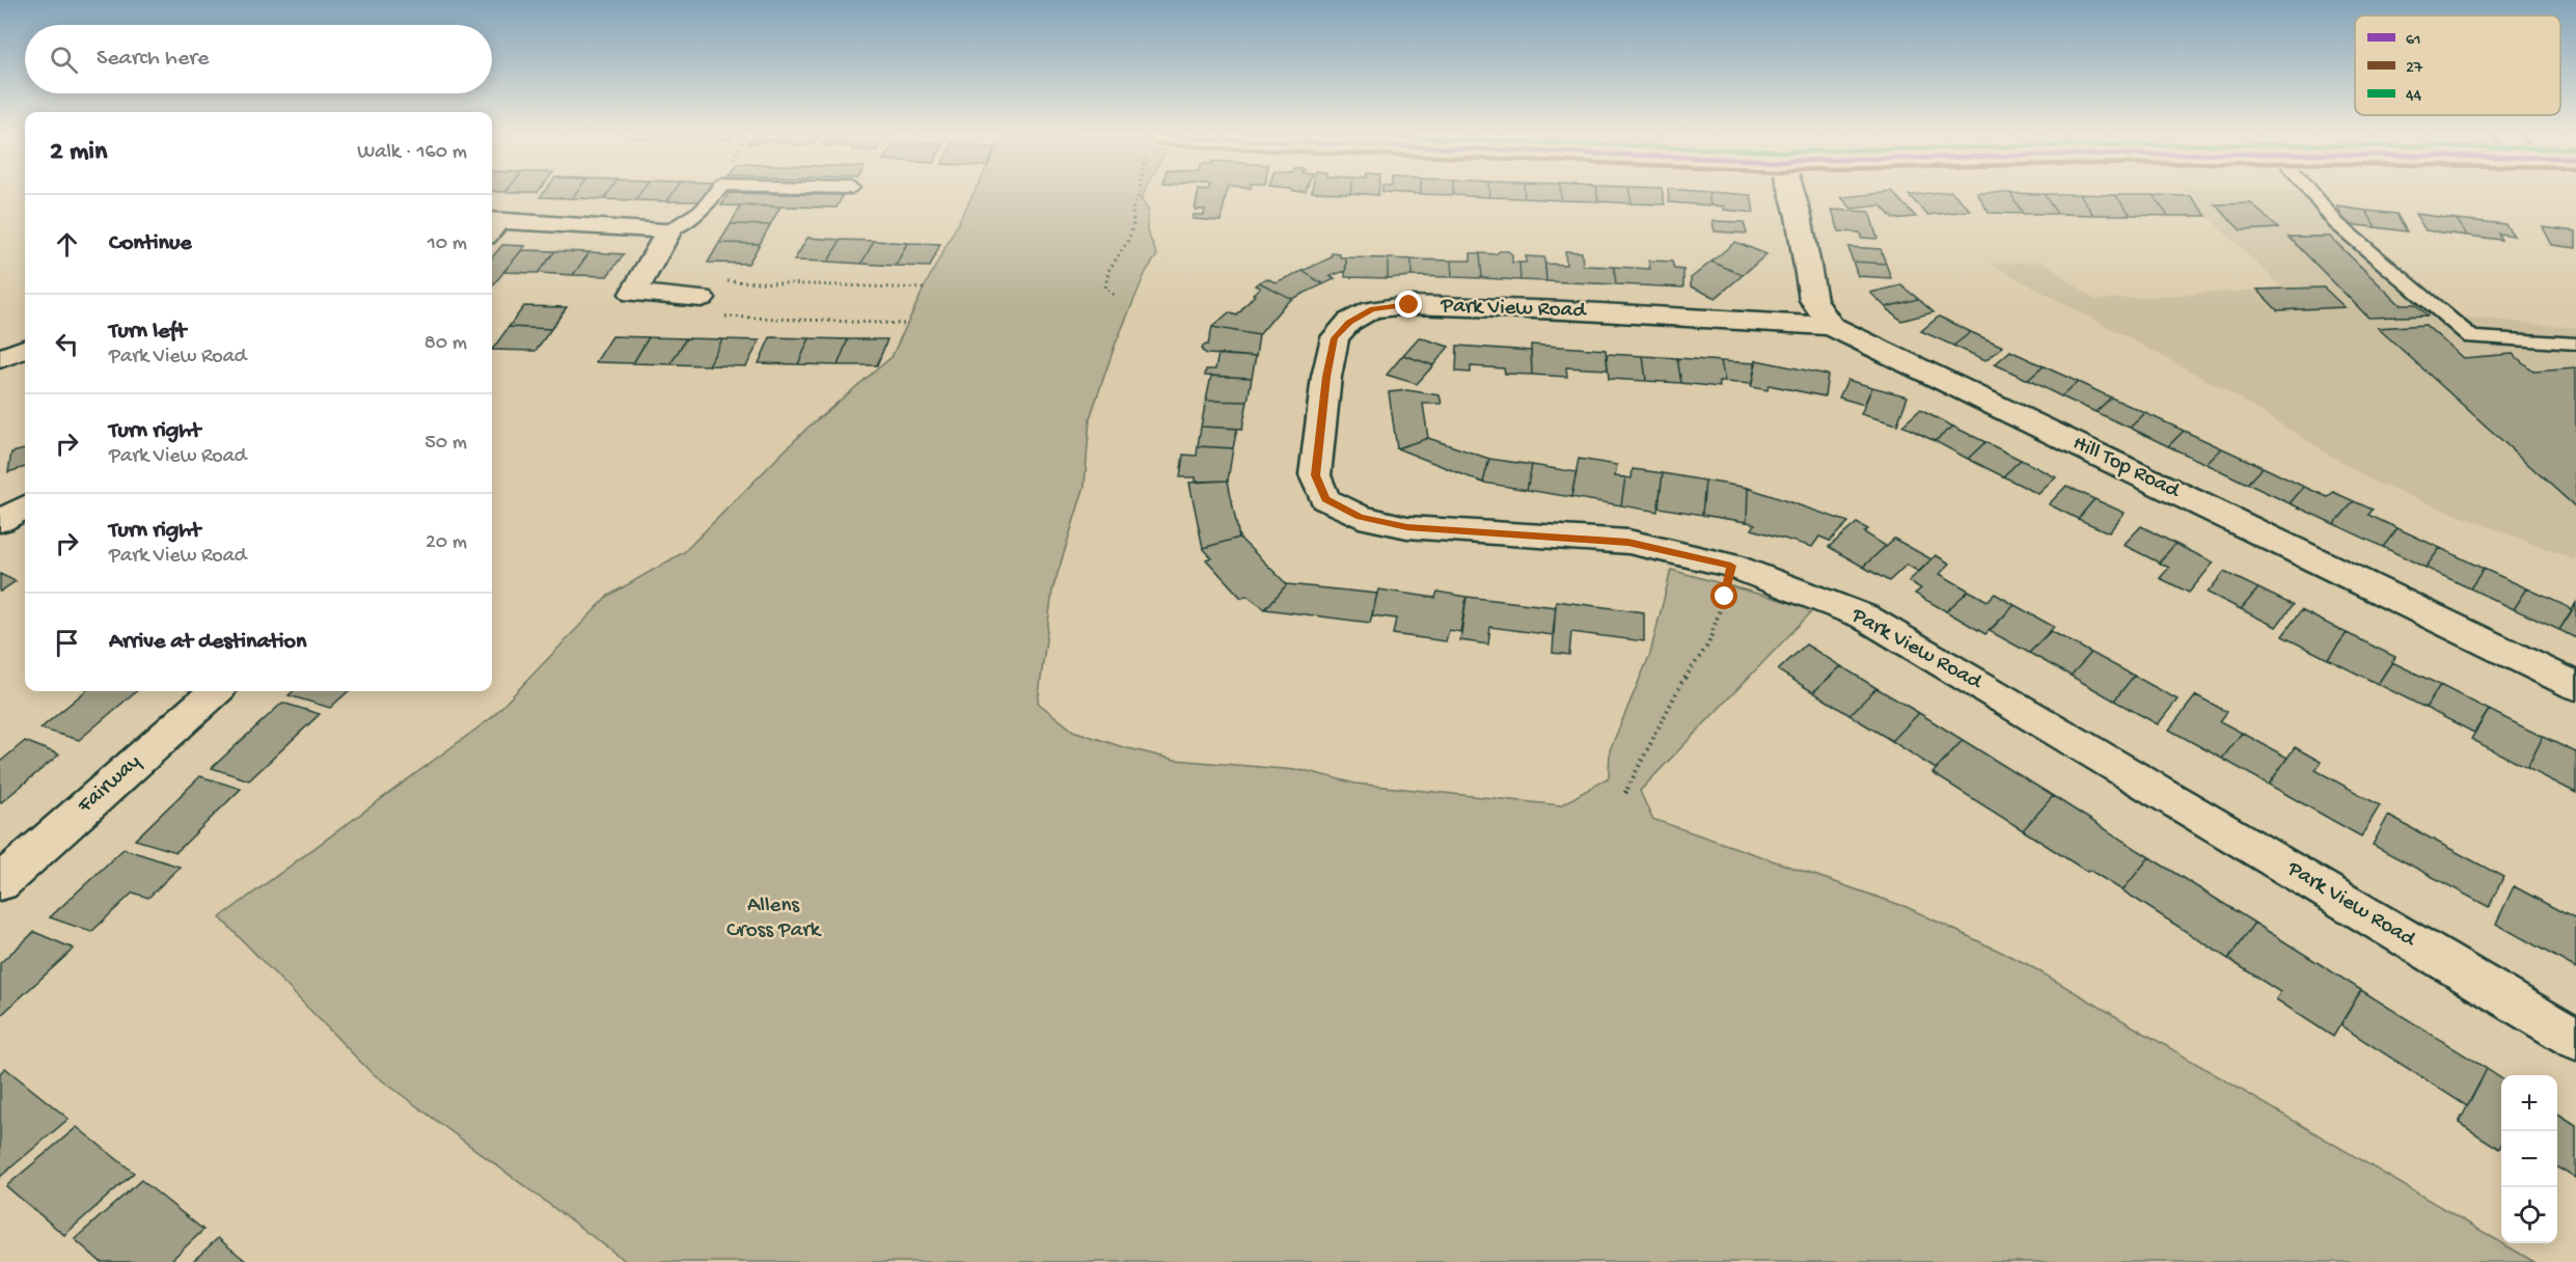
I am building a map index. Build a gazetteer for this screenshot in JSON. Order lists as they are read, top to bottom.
{
  "streets": {
    "street": ["Park View Road", "Hill Top Road", "Fairway"]
  },
  "crossings": [
    ["Park View Road", "Hill Top Road"]
  ],
  "parks": ["Allens Cross Park"],
  "legend": ["61", "27", "44"],
  "page": {
    "search": "Search here",
    "heading": ["2 min", "Walk · 160 m"],
    "list": [
      ["Continue", "10 m"],
      ["Turn left", "Park View Road", "80 m"],
      ["Turn right", "Park View Road", "50 m"],
      ["Turn right", "Park View Road", "20 m"],
      "Arrive at destination"
    ],
    "map_buttons": ["+", "−"]
  }
}
